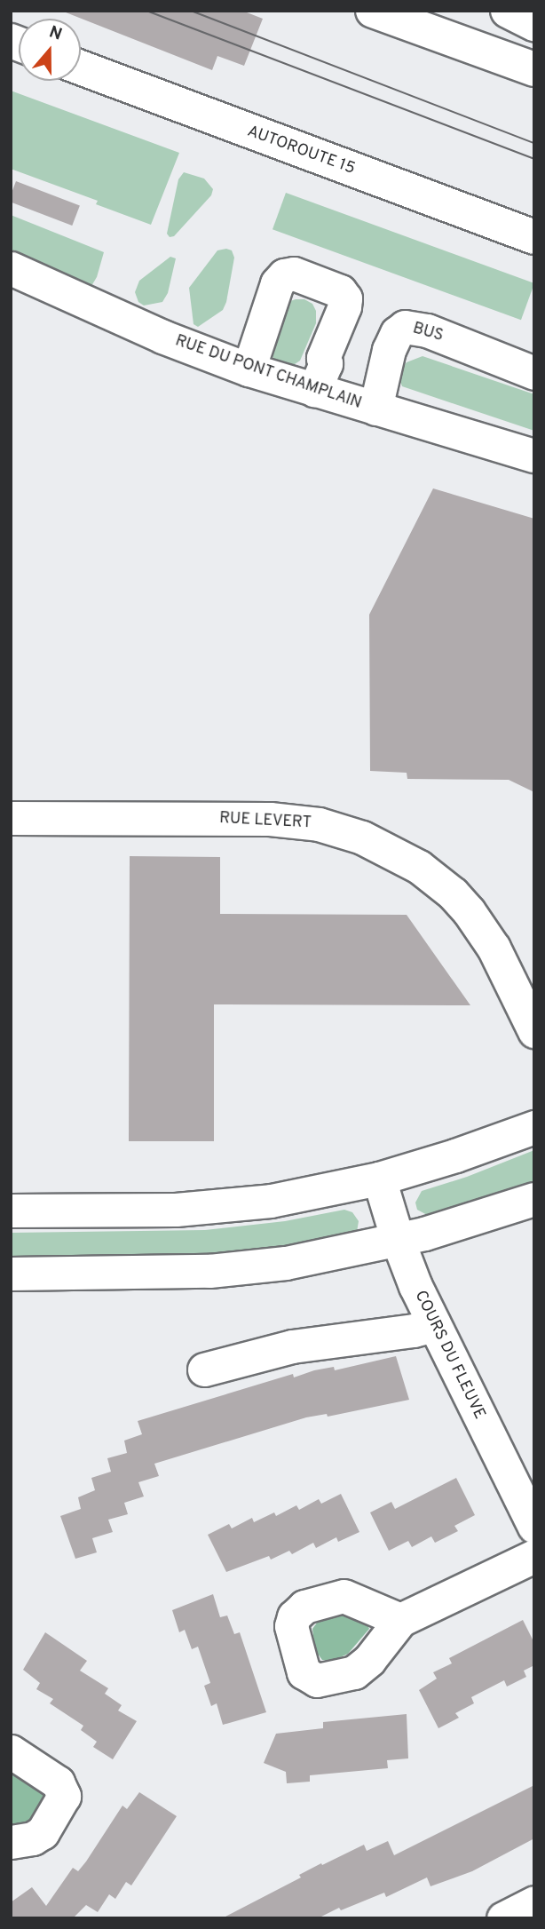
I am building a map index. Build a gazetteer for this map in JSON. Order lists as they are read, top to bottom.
{
  "streets": {
    "highway": ["AUTOROUTE 15"],
    "street": [
      "BUS",
      "RUE DU PONT CHAMPLAIN",
      "RUE LEVERT",
      "COURS DU FLEUVE"
    ]
  },
  "crossings": [
    ["BUS", "RUE DU PONT CHAMPLAIN"]
  ],
  "north": "top"
}
